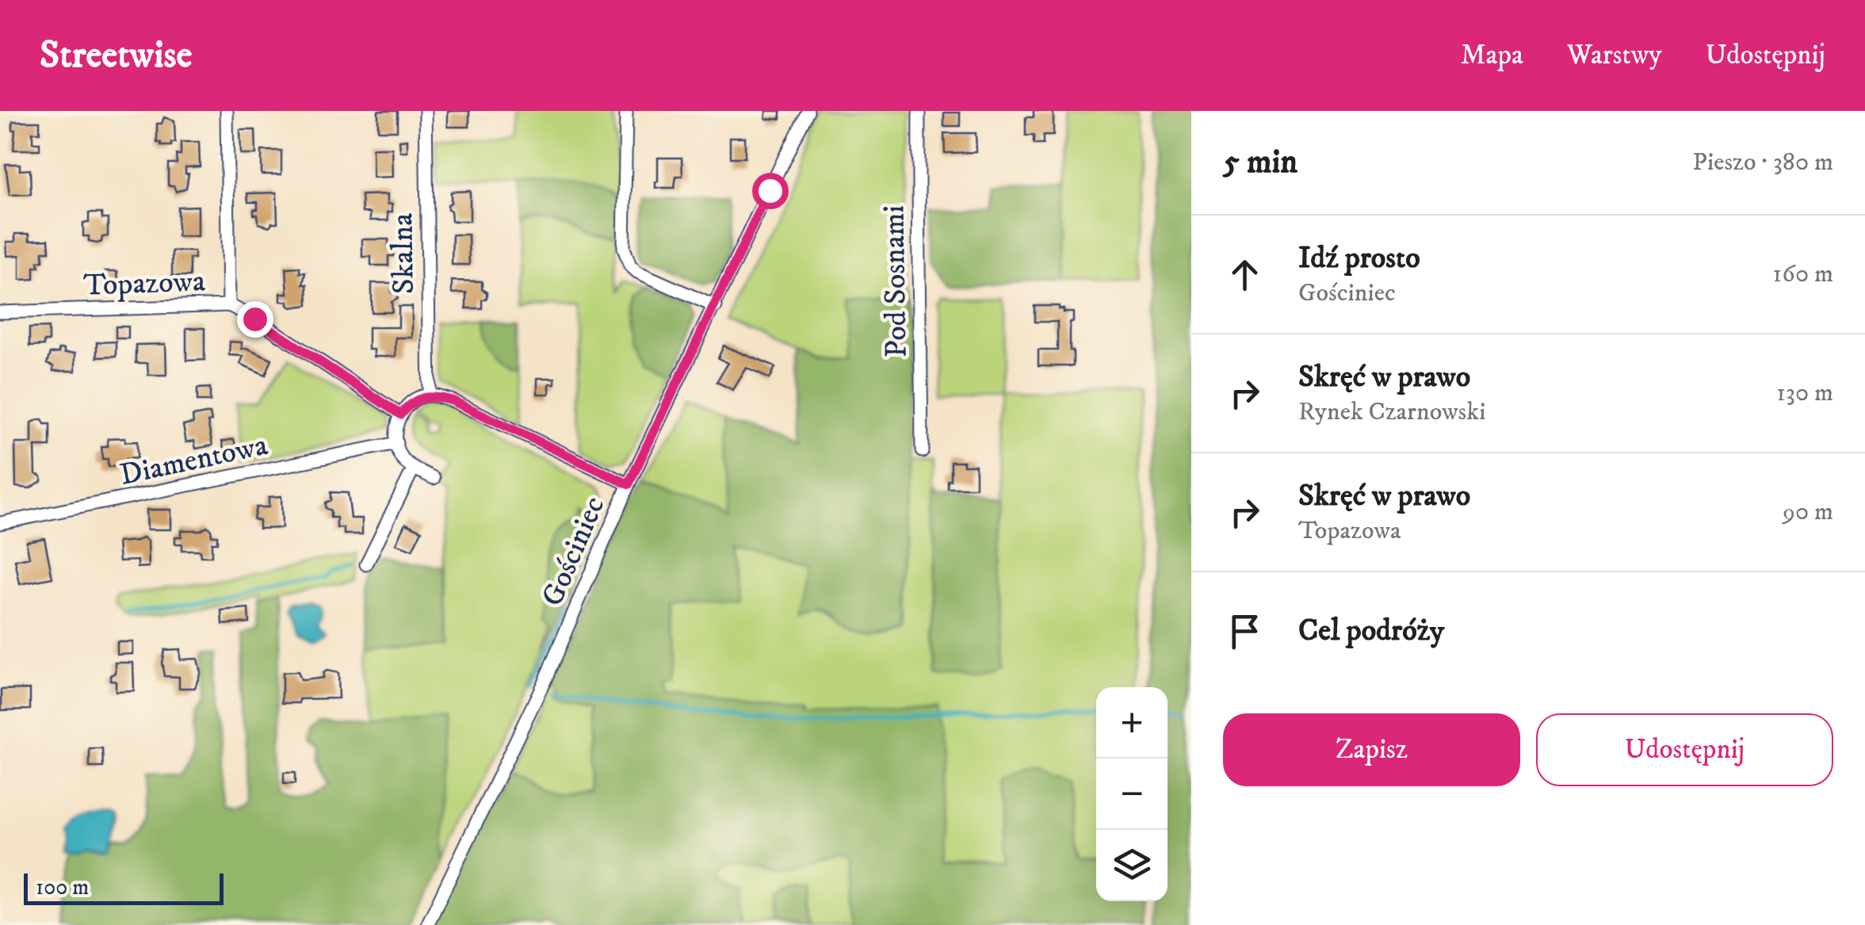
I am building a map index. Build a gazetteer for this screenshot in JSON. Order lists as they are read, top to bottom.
{
  "streets": {
    "street": [
      "Skalna",
      "Pod Sosnami",
      "Topazowa",
      "Diamentowa",
      "Gościniec"
    ]
  },
  "scale_bar": "100 m",
  "page": {
    "header": "Streetwise",
    "nav": ["Mapa", "Warstwy", "Udostępnij"],
    "heading": ["5 min", "Pieszo · 380 m"],
    "list": [
      ["Idź prosto", "Gościniec", "160 m"],
      ["Skręć w prawo", "Rynek Czarnowski", "130 m"],
      ["Skręć w prawo", "Topazowa", "90 m"],
      "Cel podróży"
    ],
    "map_buttons": ["+", "−"],
    "buttons": ["Zapisz", "Udostępnij"],
    "scale": "100 m"
  }
}
